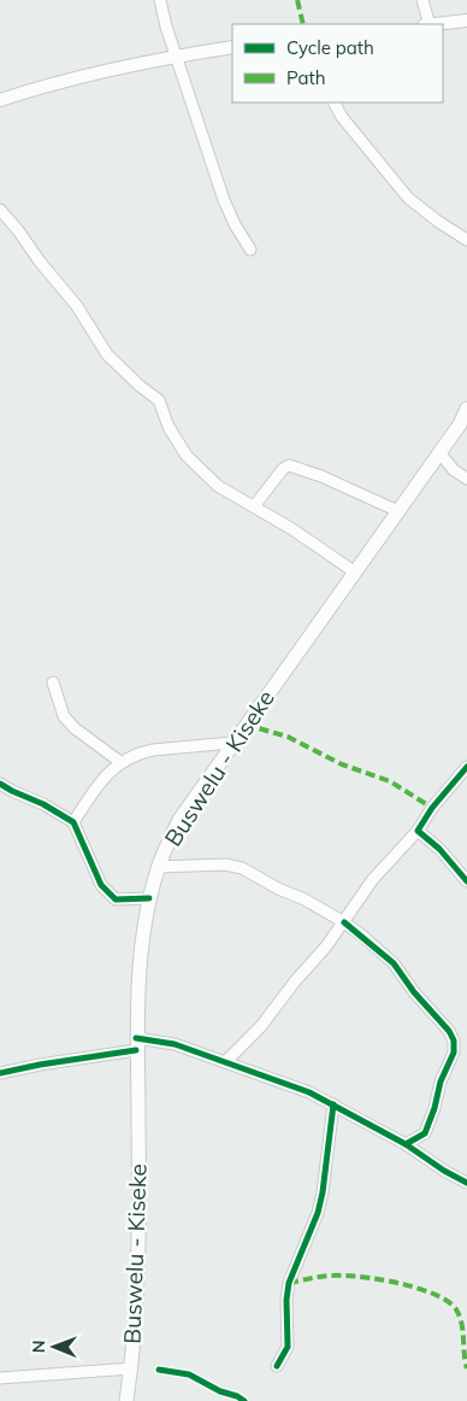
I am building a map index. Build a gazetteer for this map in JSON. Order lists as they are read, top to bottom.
{
  "streets": {
    "main road": ["Buswelu - Kiseke"]
  },
  "legend": ["Cycle path", "Path"],
  "north": "left"
}
